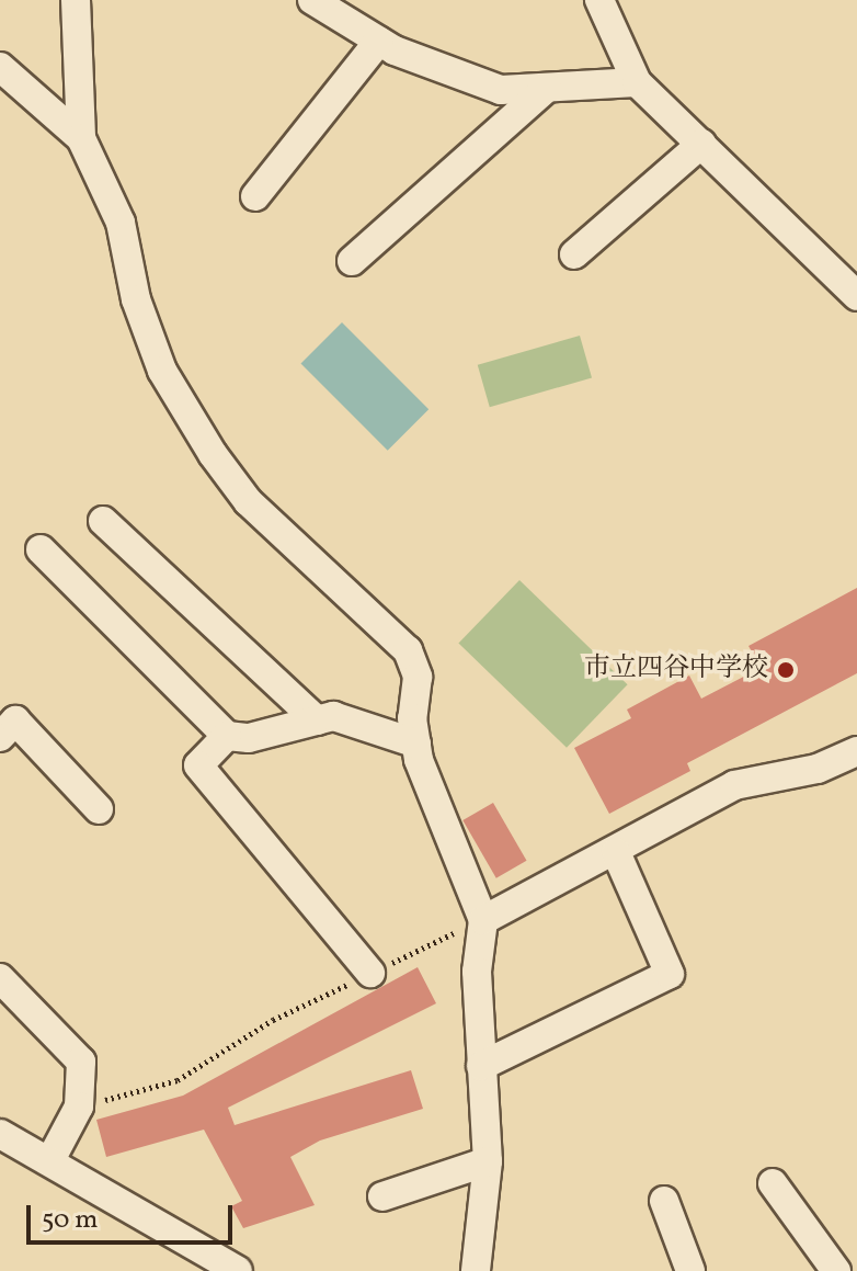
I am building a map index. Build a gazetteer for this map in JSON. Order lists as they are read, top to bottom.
{
  "places": ["市立四谷中学校"],
  "scale_bar": "50 m"
}
